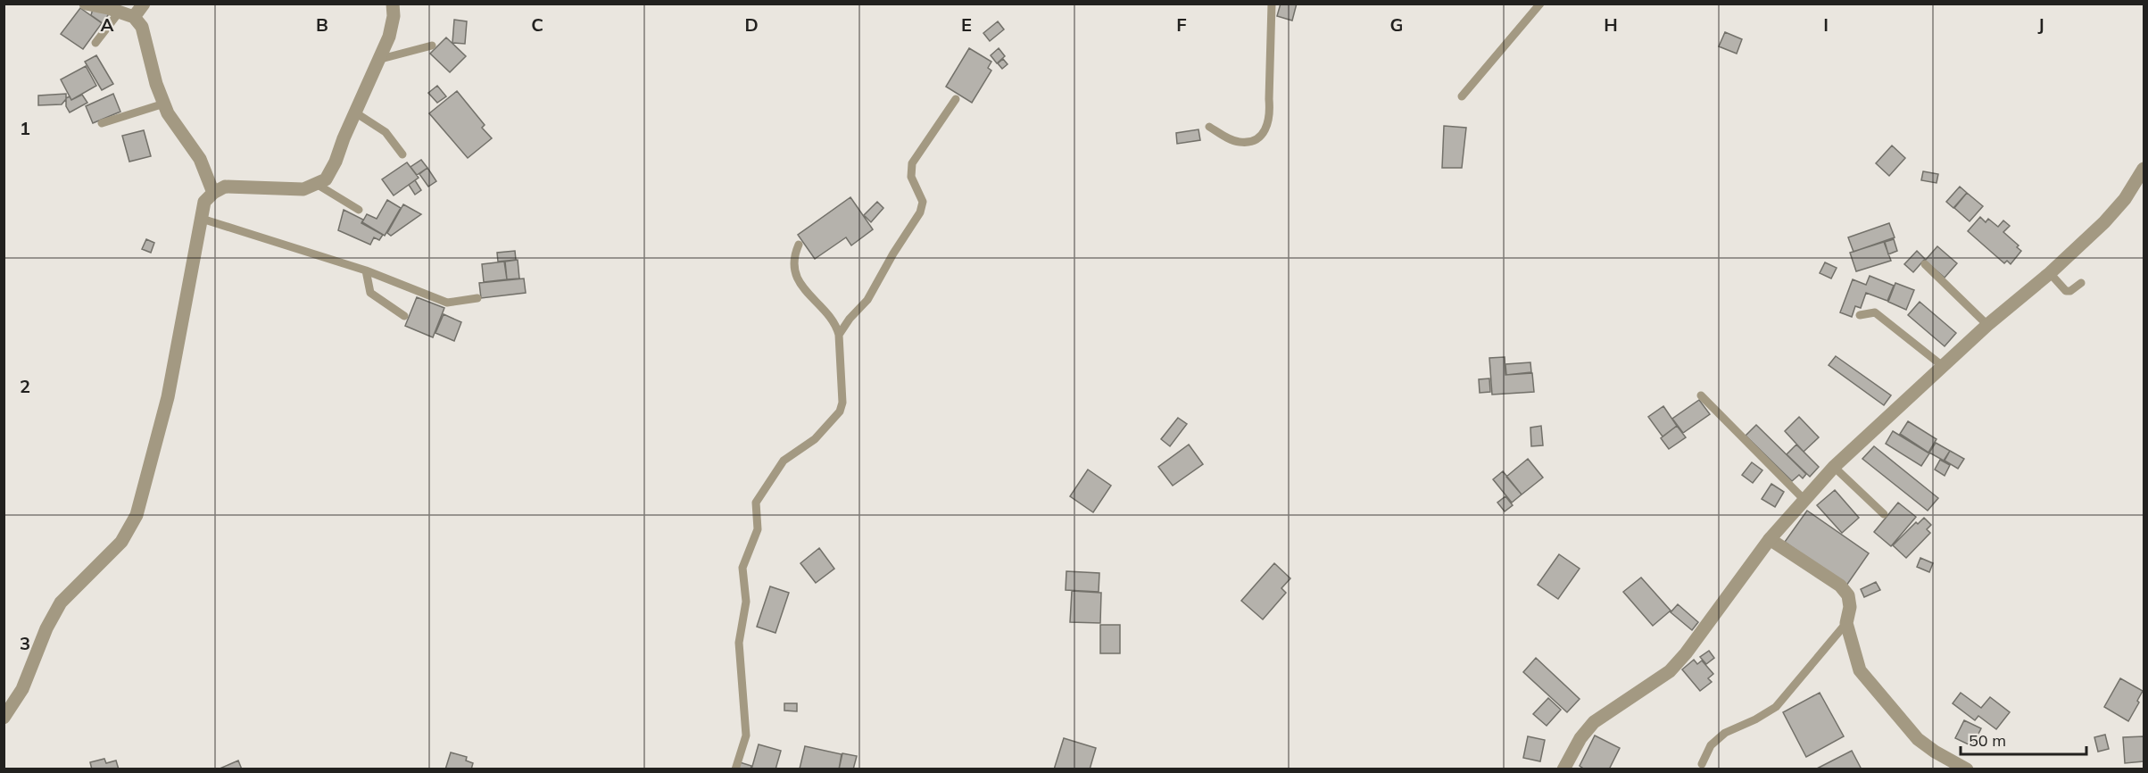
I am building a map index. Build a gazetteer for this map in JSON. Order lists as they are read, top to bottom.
{
  "scale_bar": "50 m",
  "grid": {
    "columns": [
      "A",
      "B",
      "C",
      "D",
      "E",
      "F",
      "G",
      "H",
      "I",
      "J"
    ],
    "rows": ["1", "2", "3"]
  }
}
